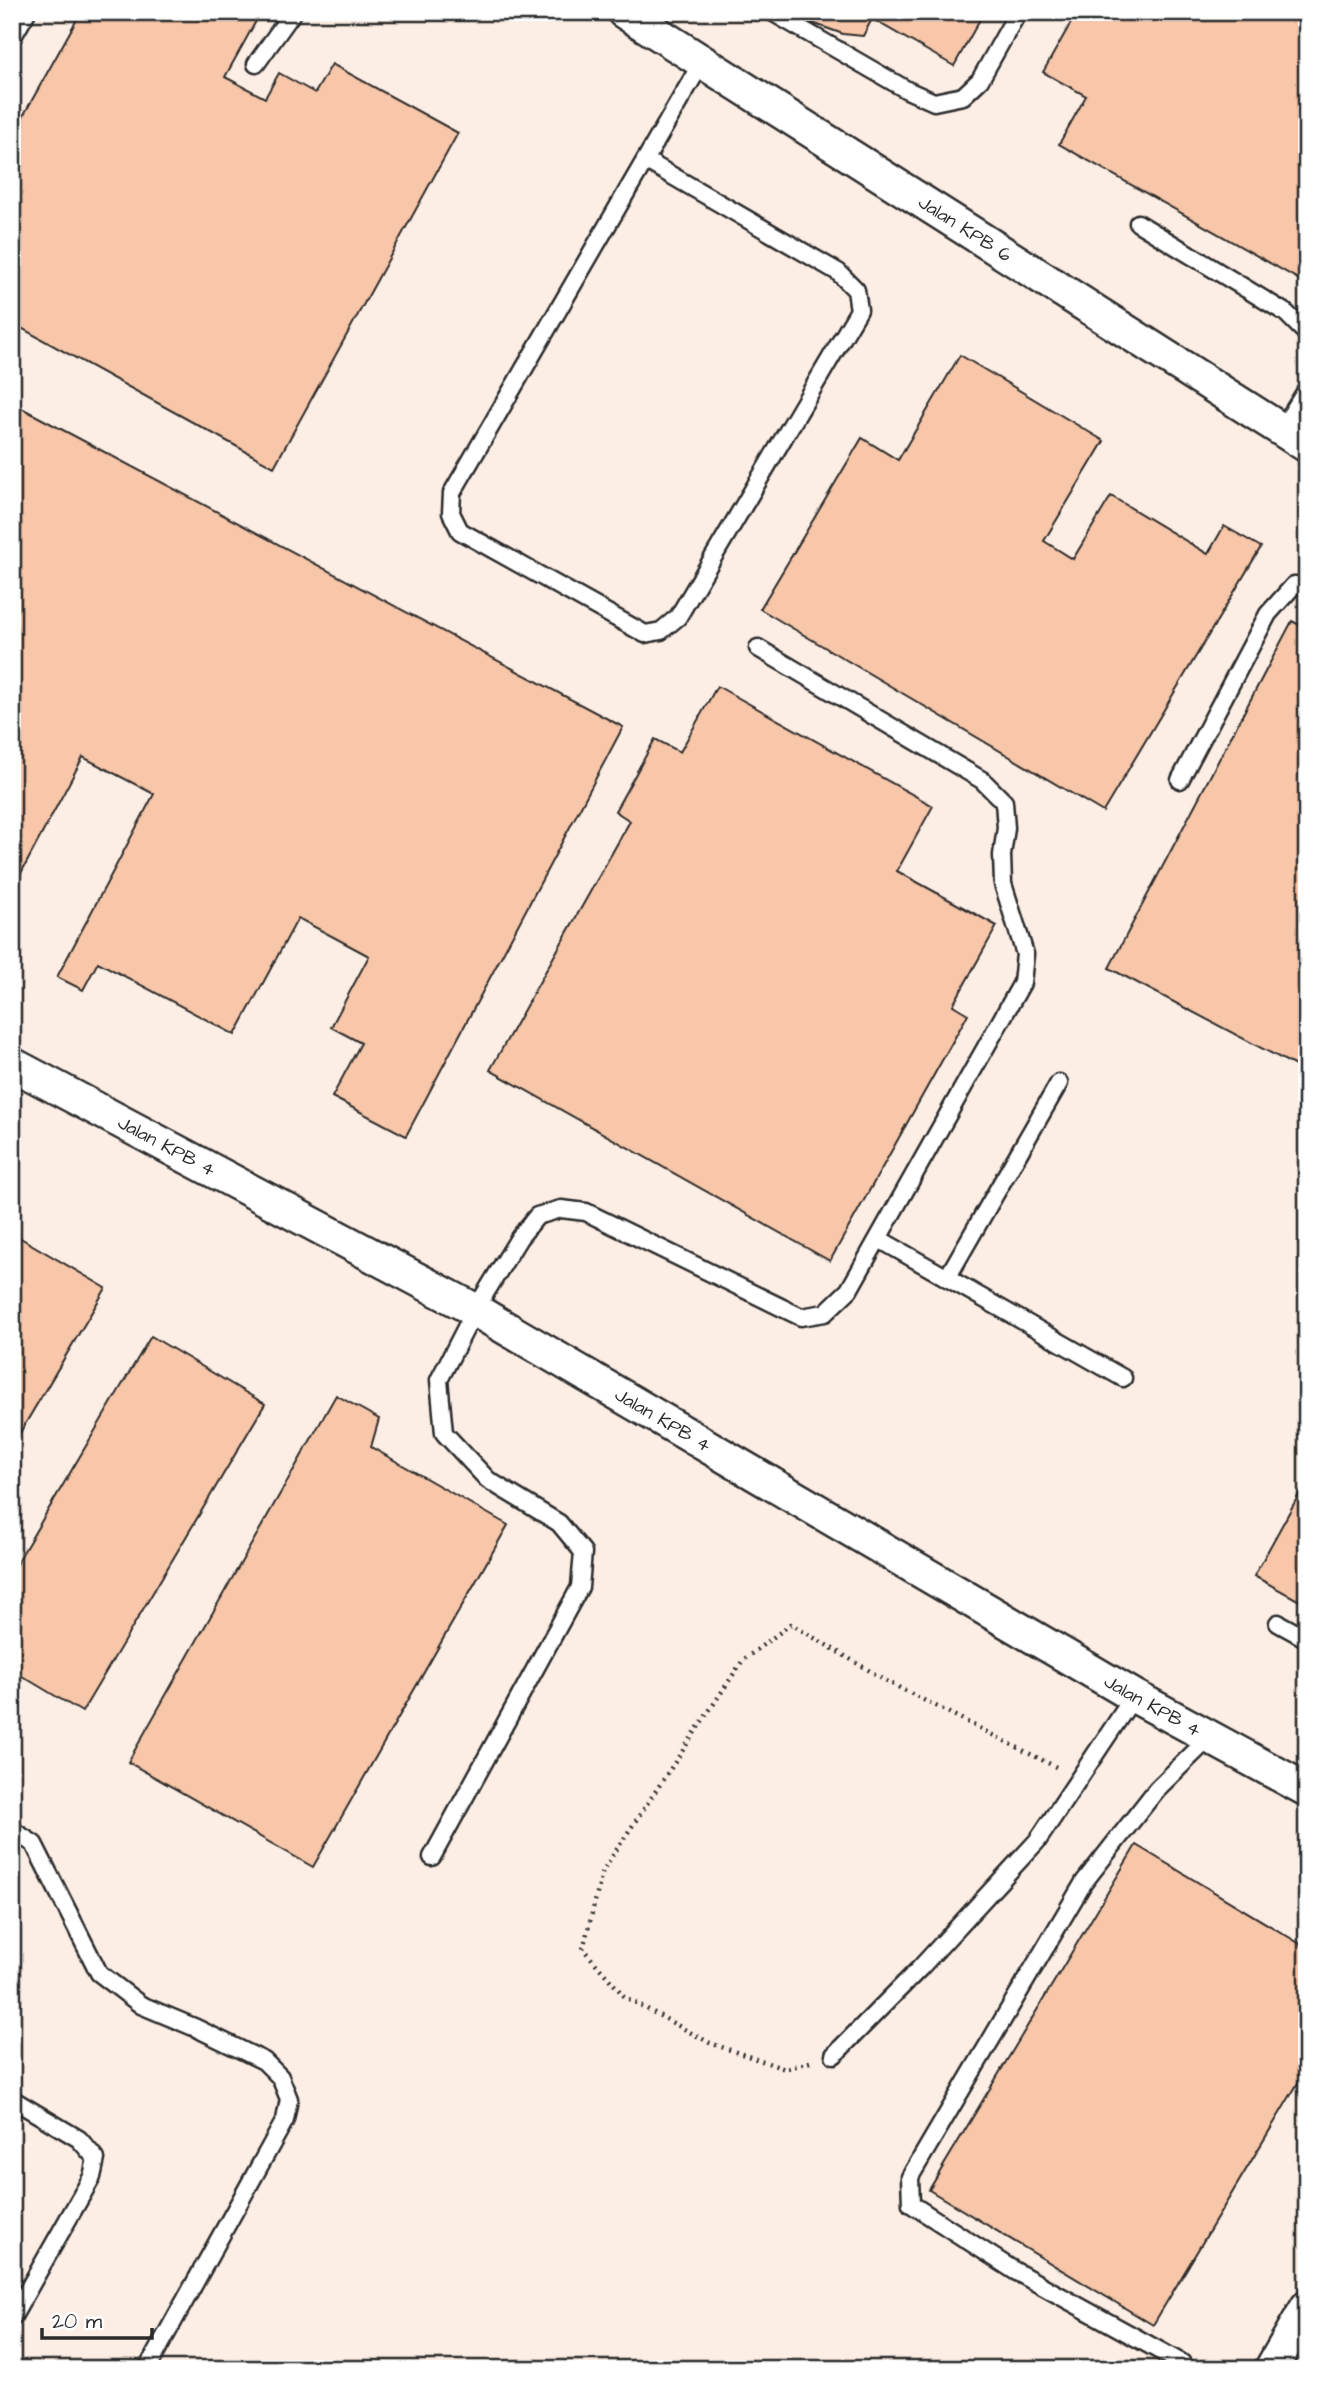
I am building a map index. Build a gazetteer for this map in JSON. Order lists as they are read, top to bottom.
{
  "streets": {
    "street": ["Jalan KPB 6", "Jalan KPB 4"]
  },
  "scale_bar": "20 m"
}
